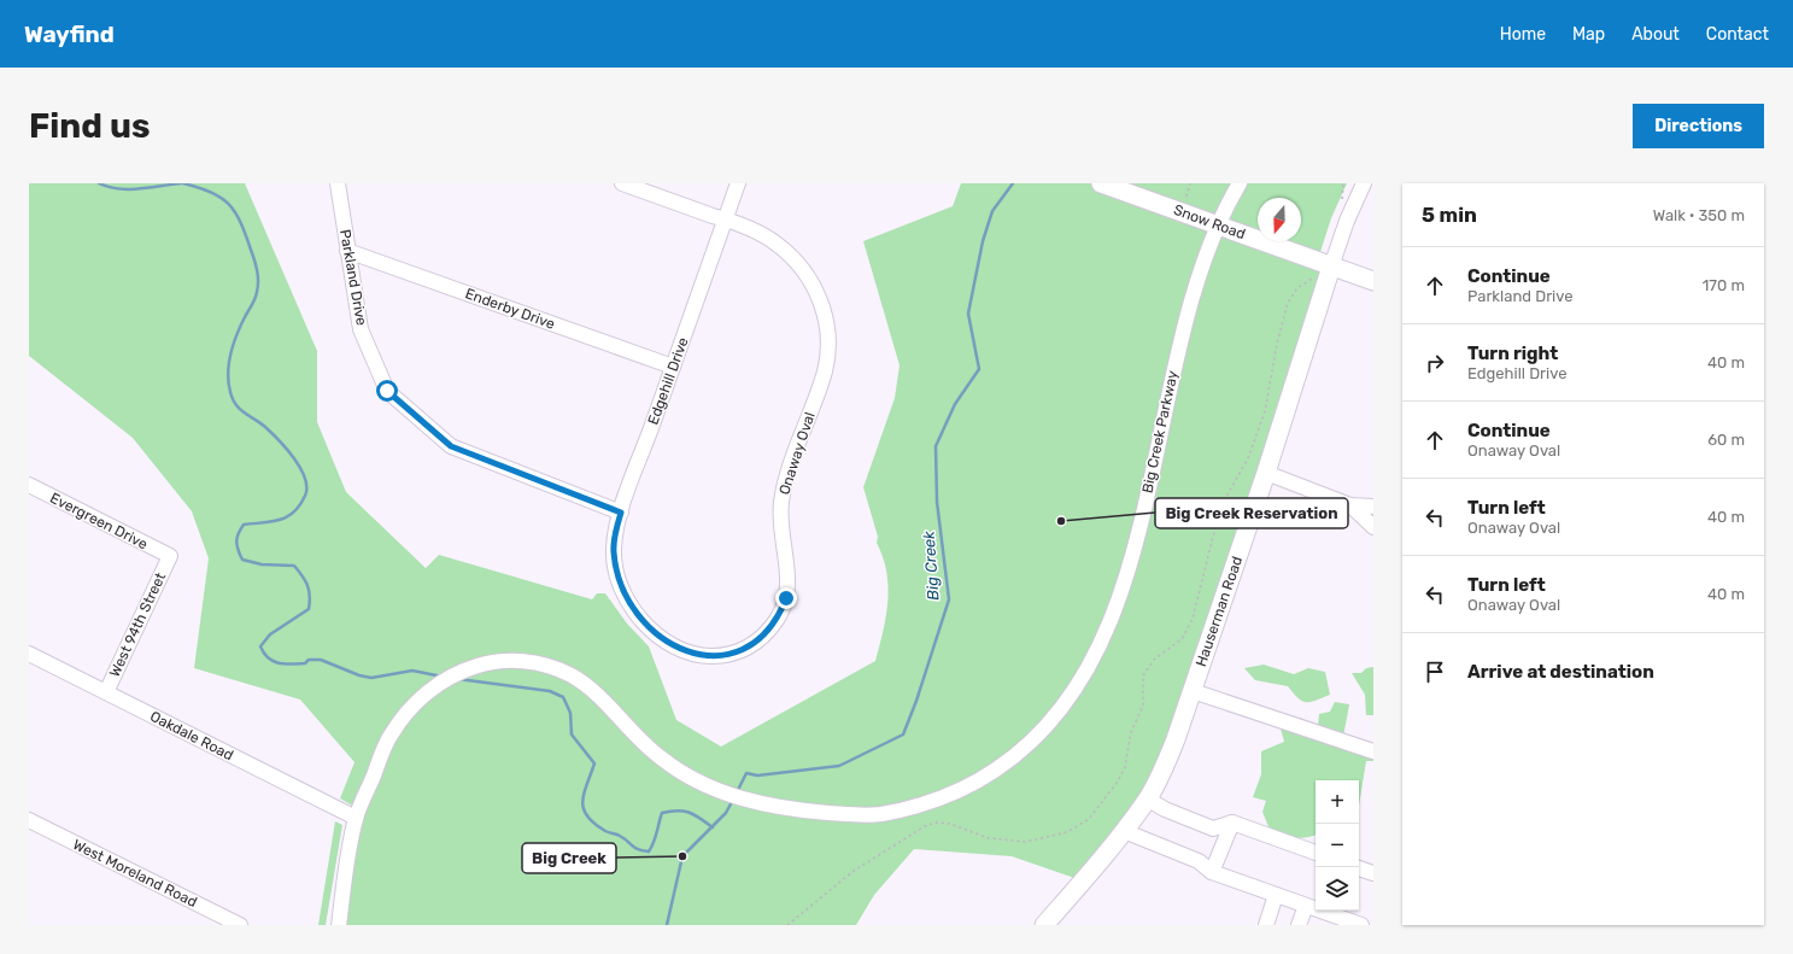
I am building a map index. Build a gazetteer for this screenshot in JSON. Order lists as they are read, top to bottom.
{
  "streets": {
    "main road": ["Snow Road", "Hauserman Road"],
    "street": [
      "Parkland Drive",
      "Enderby Drive",
      "Edgehill Drive",
      "Big Creek Parkway",
      "Onaway Oval",
      "Evergreen Drive",
      "West 94th Street",
      "Oakdale Road",
      "West Moreland Road"
    ]
  },
  "crossings": [
    ["Snow Road", "Big Creek Parkway"],
    ["Snow Road", "Hauserman Road"],
    ["Parkland Drive", "Enderby Drive"],
    ["Parkland Drive", "Edgehill Drive"],
    ["Enderby Drive", "Edgehill Drive"],
    ["Edgehill Drive", "Onaway Oval"],
    ["Big Creek Parkway", "Oakdale Road"],
    ["Evergreen Drive", "West 94th Street"],
    ["West 94th Street", "Oakdale Road"]
  ],
  "water": ["Big Creek"],
  "places": ["Big Creek Reservation", "Big Creek"],
  "north": "bottom",
  "page": {
    "header": "Wayfind",
    "nav": [
      "Home",
      "Map",
      "About",
      "Contact"
    ],
    "buttons": "Directions",
    "title": "Find us",
    "heading": ["5 min", "Walk · 350 m"],
    "list": [
      ["Continue", "Parkland Drive", "170 m"],
      ["Turn right", "Edgehill Drive", "40 m"],
      ["Continue", "Onaway Oval", "60 m"],
      ["Turn left", "Onaway Oval", "40 m"],
      ["Turn left", "Onaway Oval", "40 m"],
      "Arrive at destination"
    ],
    "map_buttons": ["+", "−"]
  }
}
